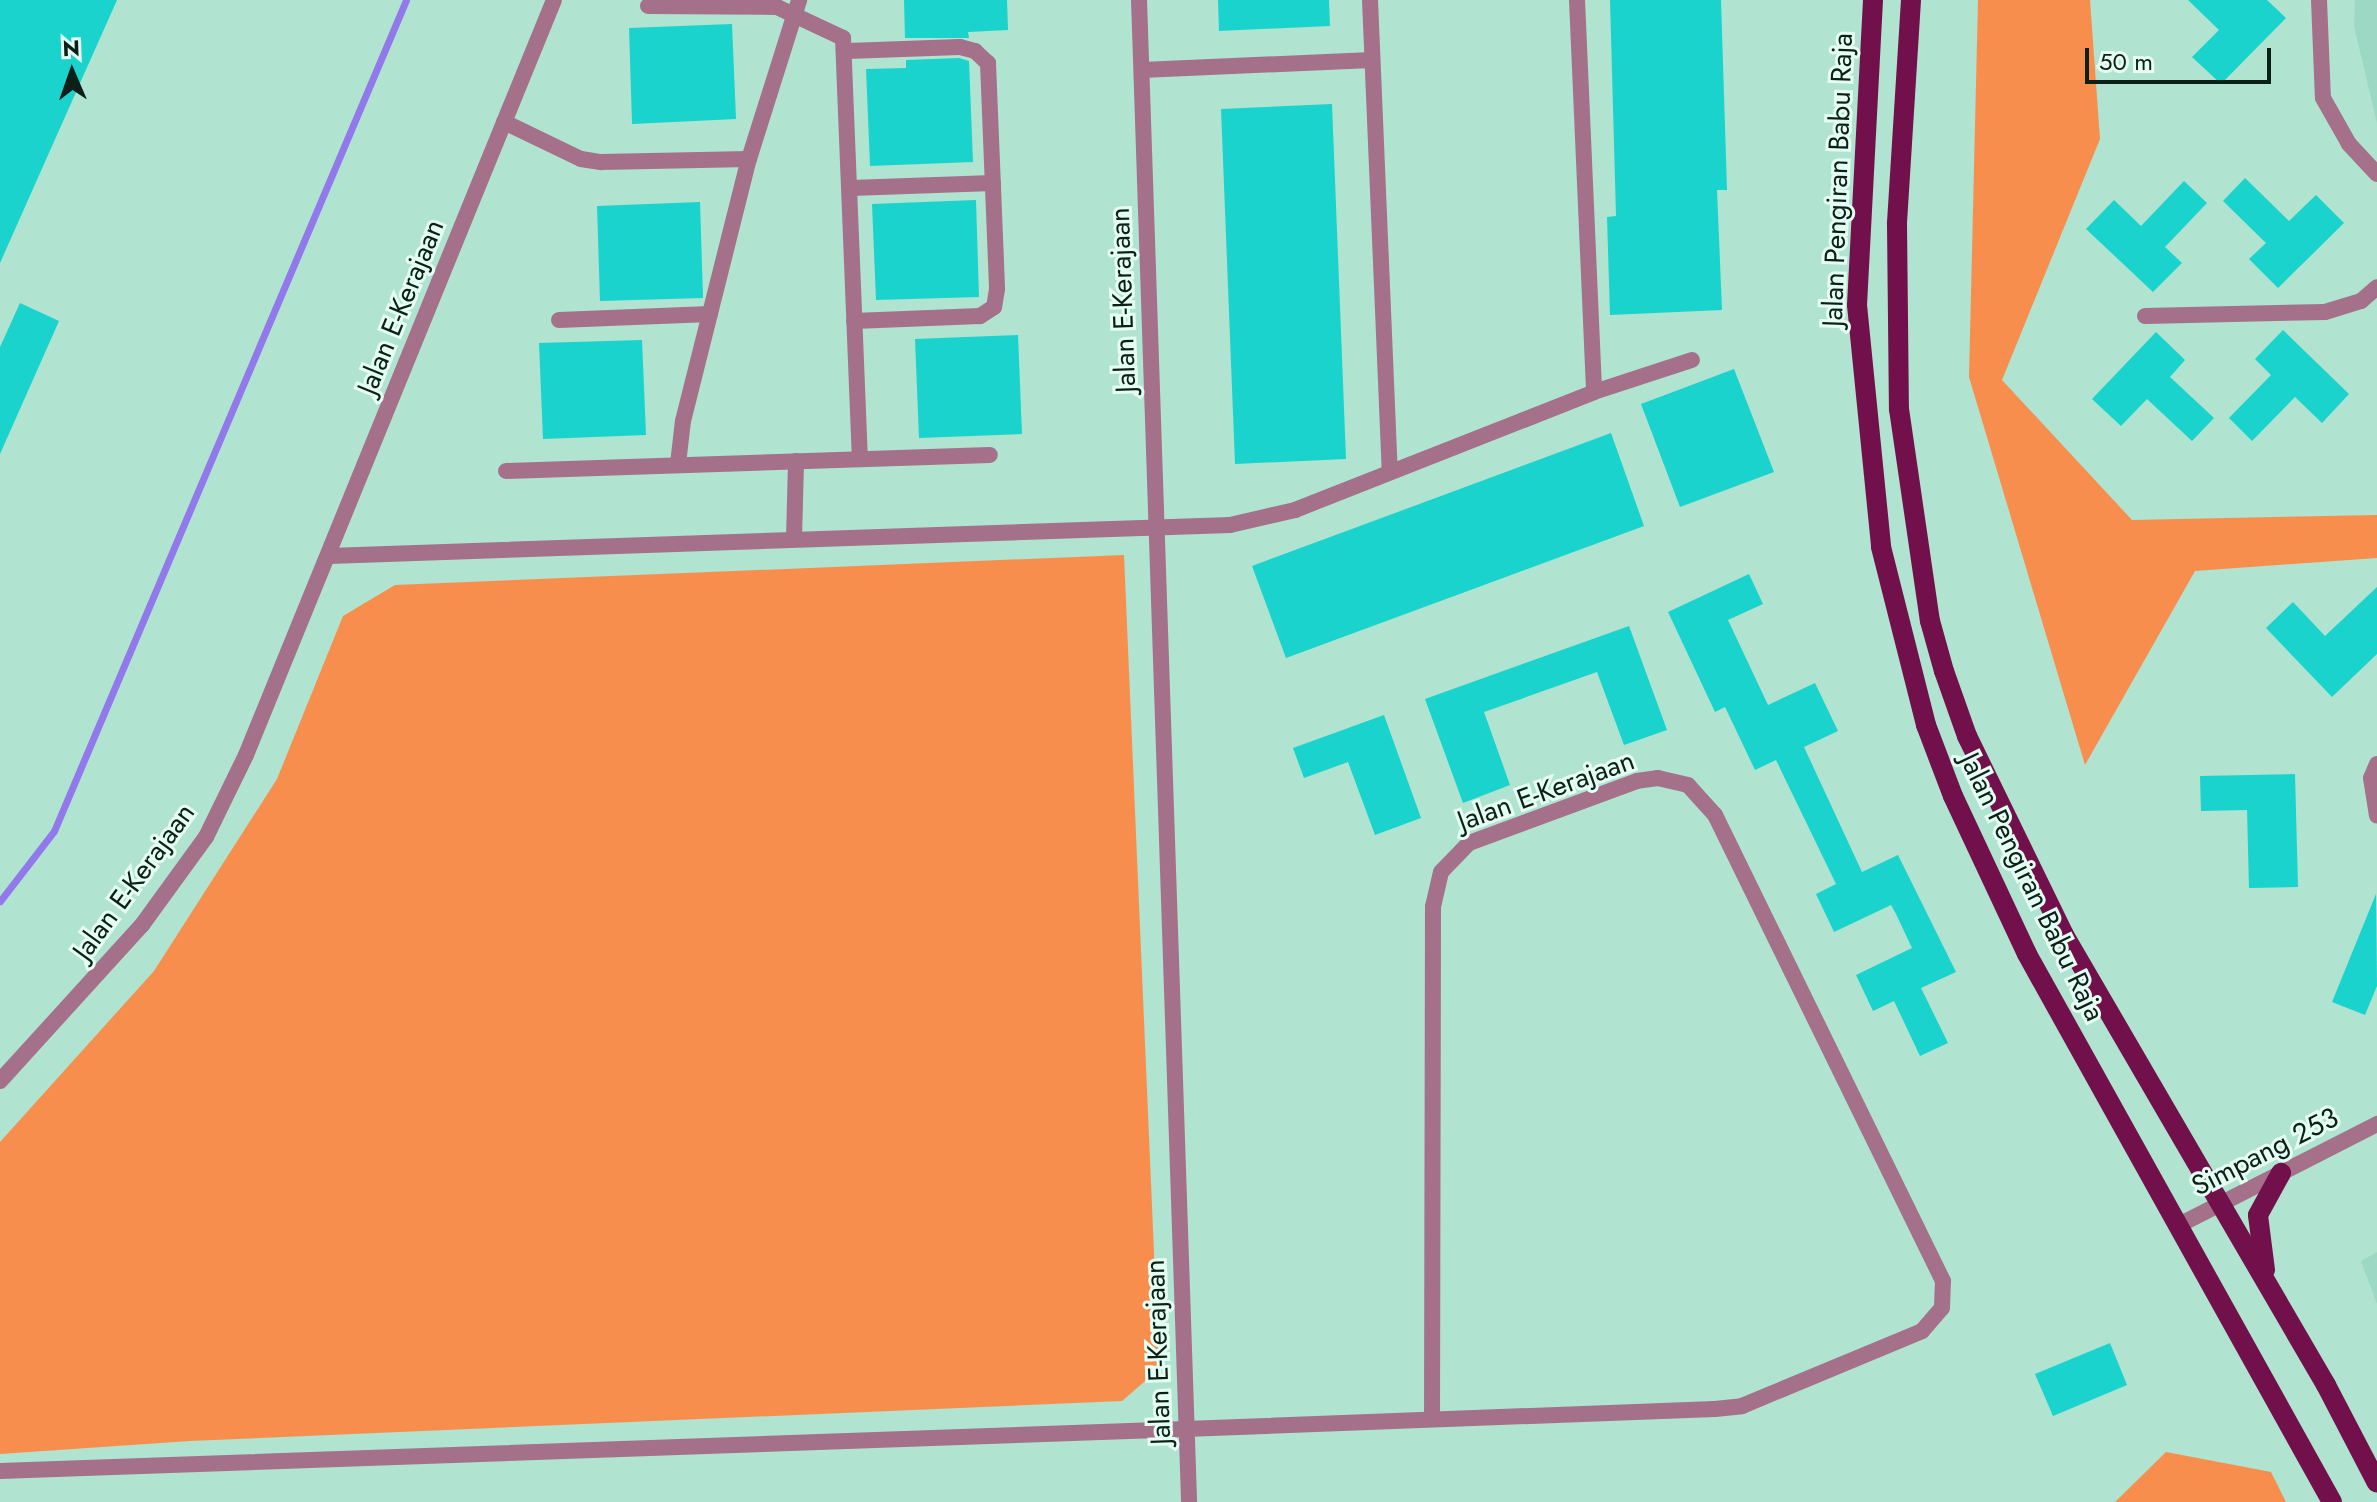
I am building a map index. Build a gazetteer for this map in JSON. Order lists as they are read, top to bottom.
{
  "streets": {
    "main road": ["Jalan Pengiran Babu Raja"],
    "street": ["Jalan E-Kerajaan", "Simpang 253"]
  },
  "crossings": [
    ["Jalan Pengiran Babu Raja", "Simpang 253"]
  ],
  "scale_bar": "50 m",
  "north": "top"
}
